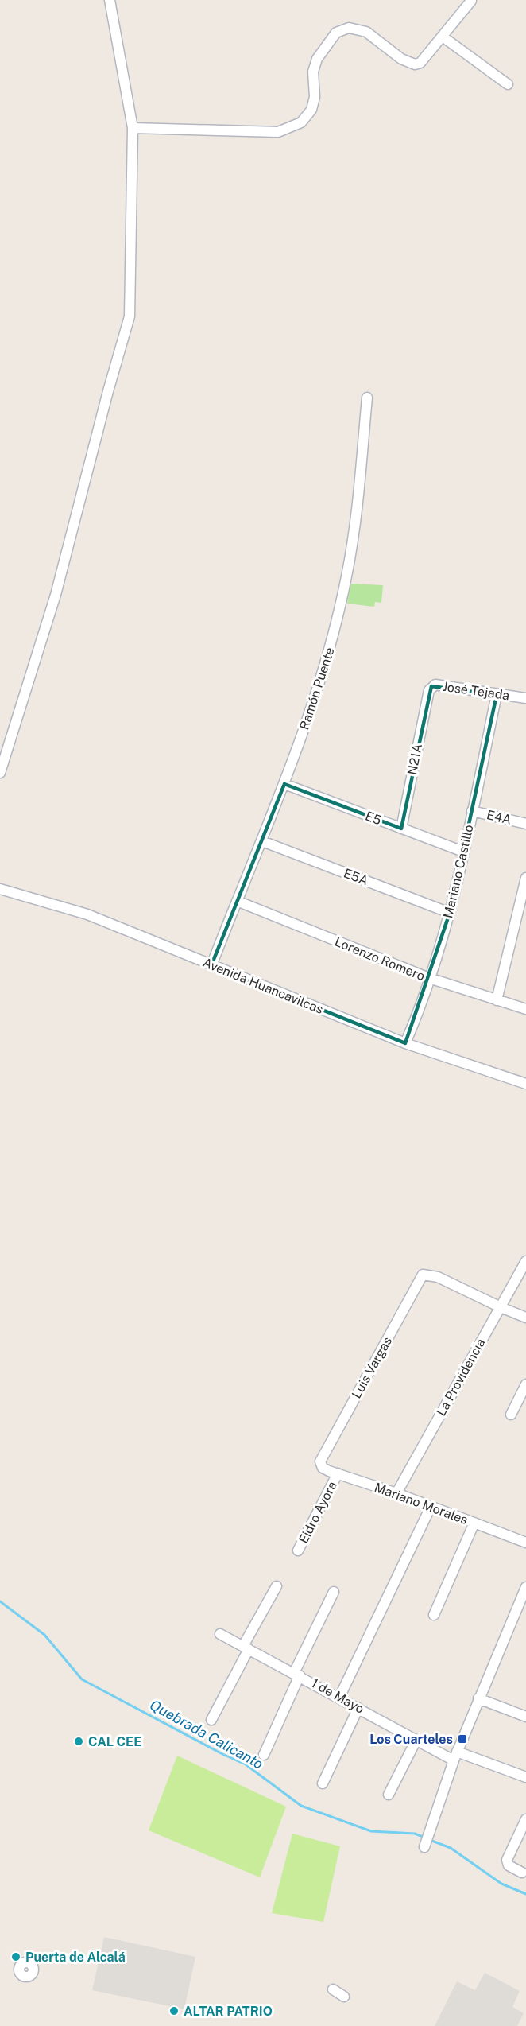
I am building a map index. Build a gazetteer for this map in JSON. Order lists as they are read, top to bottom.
{
  "streets": {
    "street": [
      "Ramón Puente",
      "José Tejada",
      "N21A",
      "E4A",
      "E5",
      "Mariano Castillo",
      "E5A",
      "Lorenzo Romero",
      "Avenida Huancavilcas",
      "Luis Vargas",
      "La Providencia",
      "Mariano Morales",
      "Eidro Ayora",
      "1 de Mayo"
    ]
  },
  "crossings": [
    ["Ramón Puente", "E5"],
    ["Ramón Puente", "E5A"],
    ["Ramón Puente", "Lorenzo Romero"],
    ["Ramón Puente", "Avenida Huancavilcas"],
    ["José Tejada", "N21A"],
    ["José Tejada", "Mariano Castillo"],
    ["N21A", "E5"],
    ["E4A", "Mariano Castillo"],
    ["E5", "Mariano Castillo"],
    ["Mariano Castillo", "E5A"],
    ["Mariano Castillo", "Lorenzo Romero"],
    ["Mariano Castillo", "Avenida Huancavilcas"],
    ["Luis Vargas", "La Providencia"],
    ["Luis Vargas", "Mariano Morales"],
    ["La Providencia", "Mariano Morales"],
    ["Mariano Morales", "Eidro Ayora"]
  ],
  "water": ["Quebrada Calicanto"],
  "places": {
    "transit": ["Los Cuarteles"],
    "other": ["CAL CEE", "Puerta de Alcalá", "ALTAR PATRIO"]
  }
}
